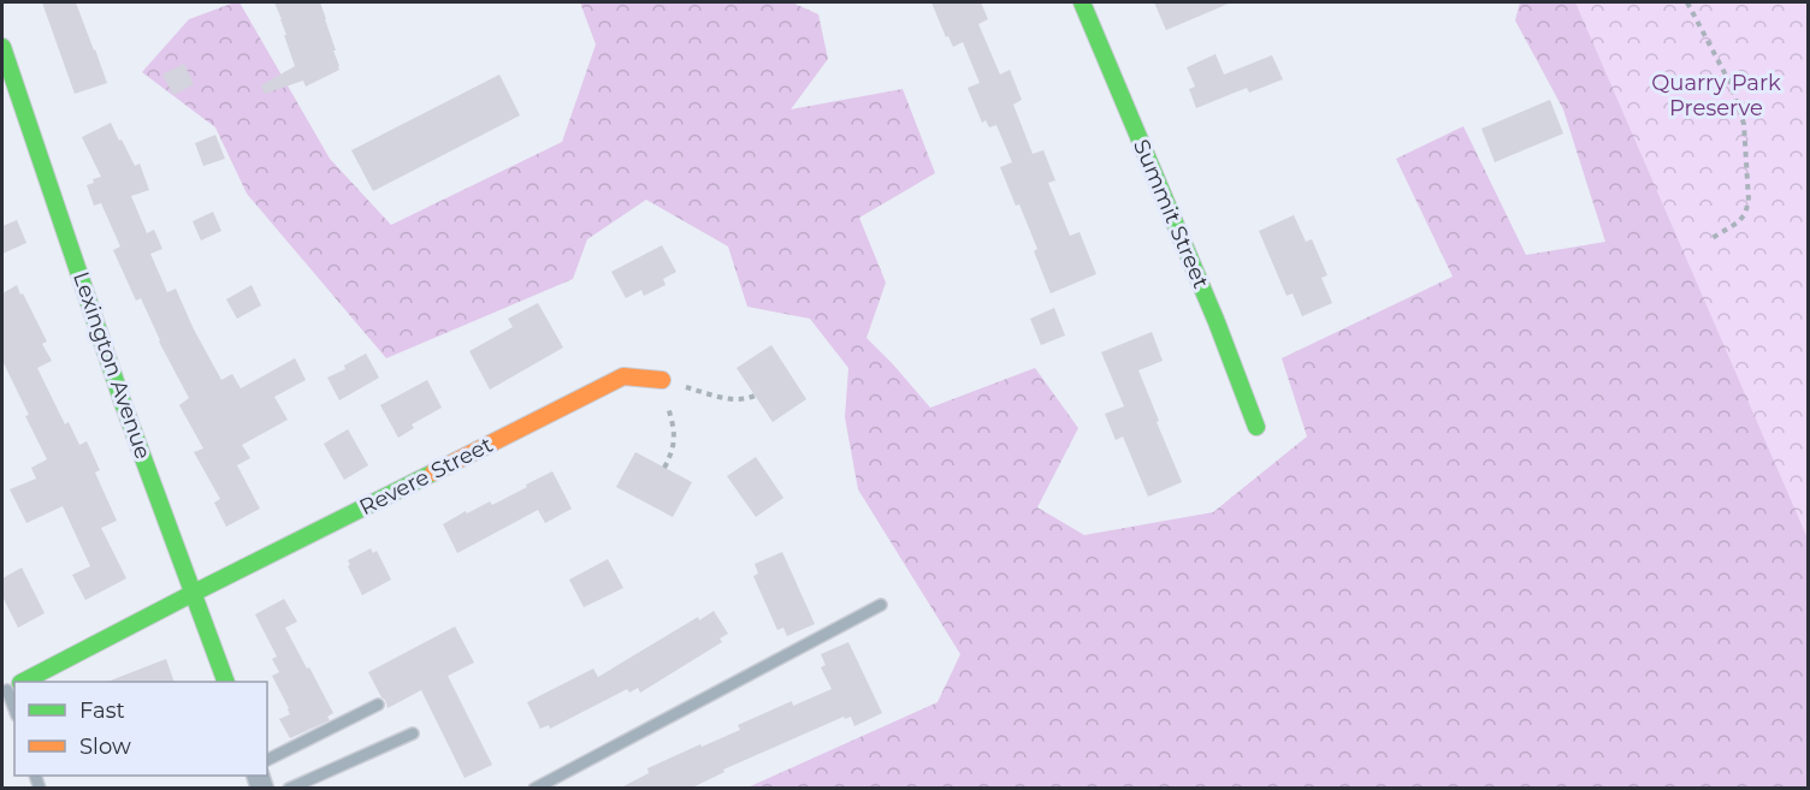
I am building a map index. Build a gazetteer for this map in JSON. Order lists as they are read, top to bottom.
{
  "streets": {
    "street": ["Summit Street", "Lexington Avenue", "Revere Street"]
  },
  "crossings": [
    ["Lexington Avenue", "Revere Street"]
  ],
  "parks": ["Quarry Park Preserve"],
  "legend": ["Fast", "Slow"]
}
